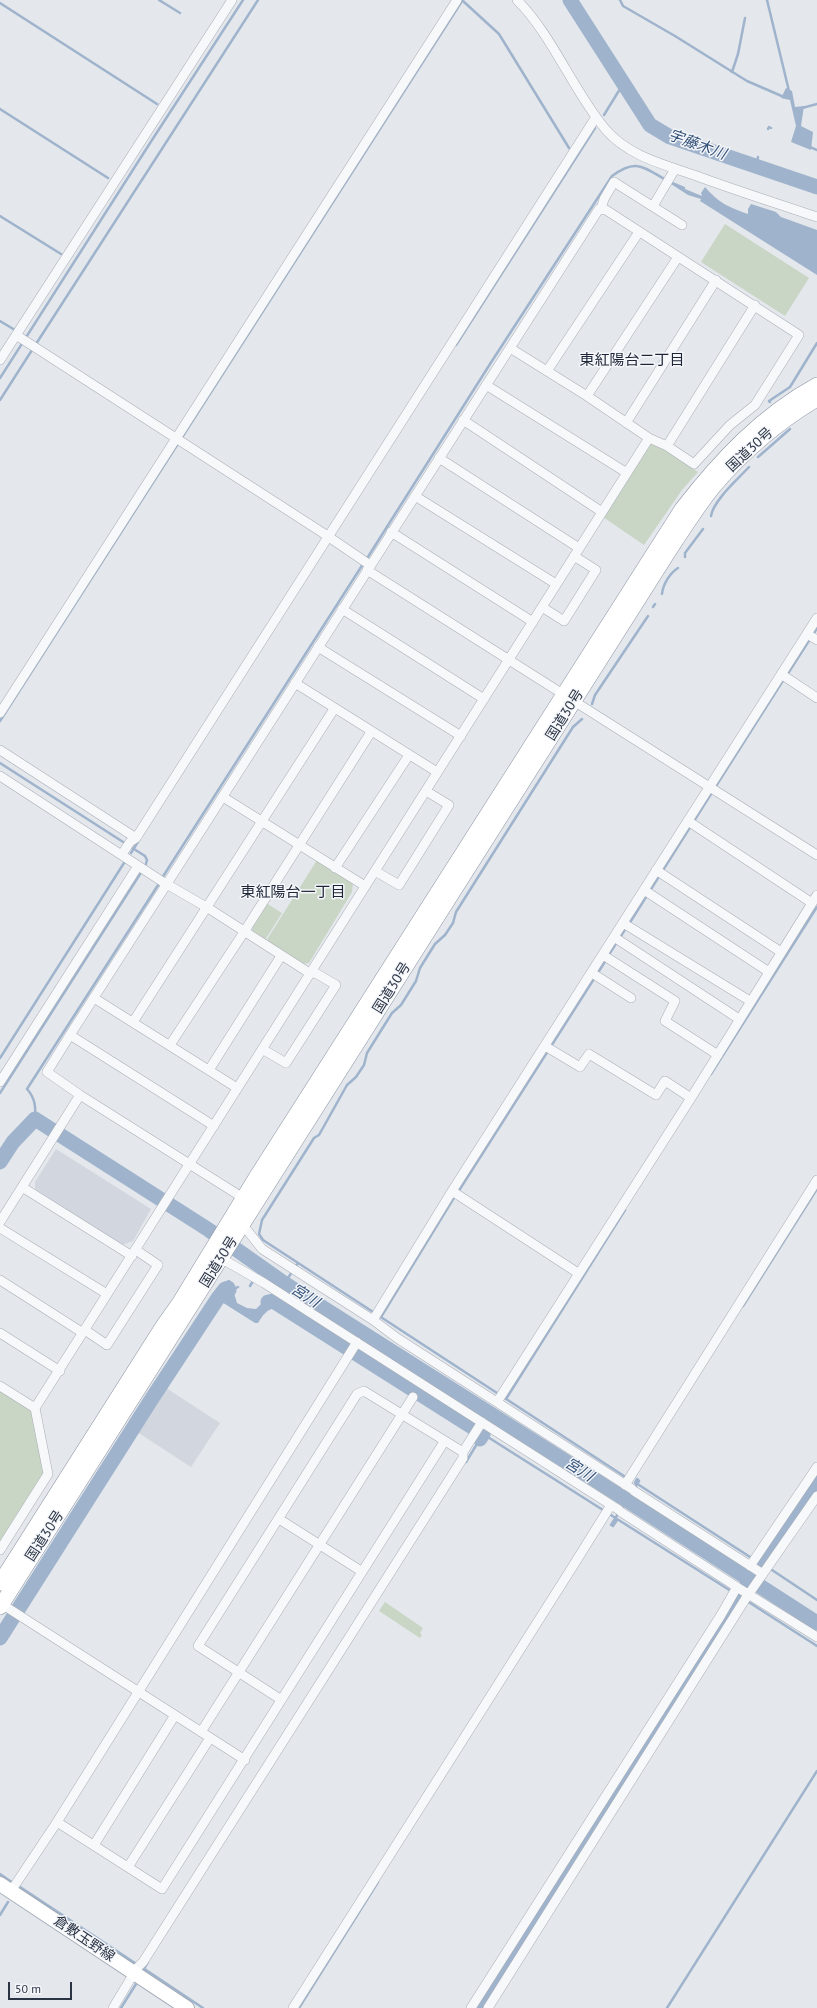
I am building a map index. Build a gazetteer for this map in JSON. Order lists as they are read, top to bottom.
{
  "streets": {
    "highway": ["国道30号"],
    "main road": ["倉敷玉野線"]
  },
  "districts": ["東紅陽台二丁目", "東紅陽台一丁目"],
  "water": ["宇藤木川", "宮川"],
  "scale_bar": "50 m"
}
